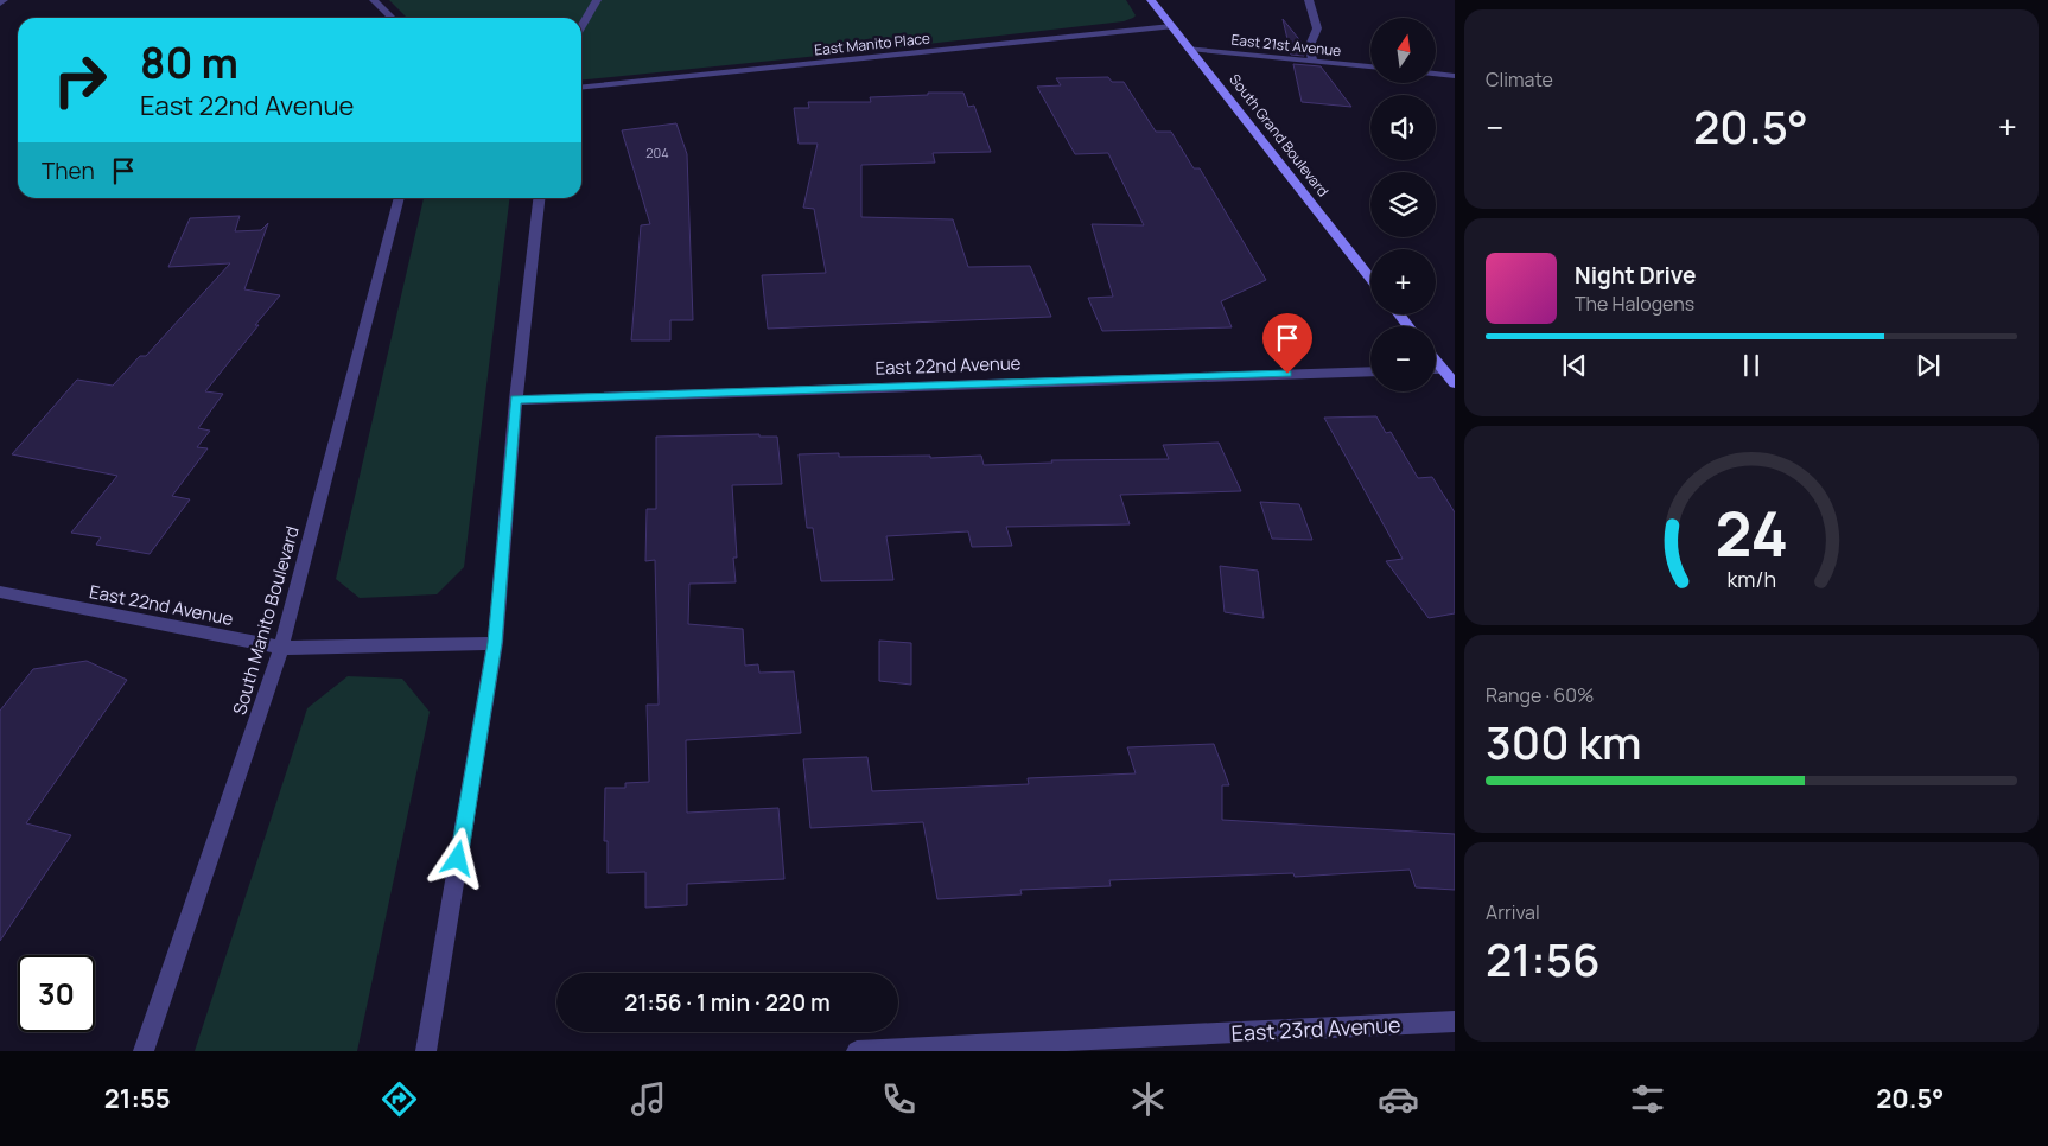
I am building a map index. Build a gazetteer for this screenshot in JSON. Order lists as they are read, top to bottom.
{
  "streets": {
    "main road": ["South Grand Boulevard"],
    "street": [
      "East Manito Place",
      "East 21st Avenue",
      "East 22nd Avenue",
      "South Manito Boulevard",
      "East 23rd Avenue"
    ]
  },
  "crossings": [
    ["East Manito Place", "South Grand Boulevard"],
    ["East 21st Avenue", "South Grand Boulevard"],
    ["East 22nd Avenue", "South Manito Boulevard"]
  ],
  "house_numbers": ["204"],
  "north": "top",
  "page": {
    "tile": [
      "Climate",
      ["Range · 60%", "300 km"],
      ["Arrival", "21:56"]
    ],
    "map_buttons": ["+", "−"],
    "turn": ["80 m", "East 22nd Avenue"],
    "heat": ["−", "20.5°", "+"],
    "then": "Then",
    "song": ["Night Drive", "The Halogens"],
    "limit": "30",
    "trip": "21:56 · 1 min · 220 m",
    "tabs": ["21:55", "20.5°"],
    "gauge": ["24", "km/h"]
  }
}
